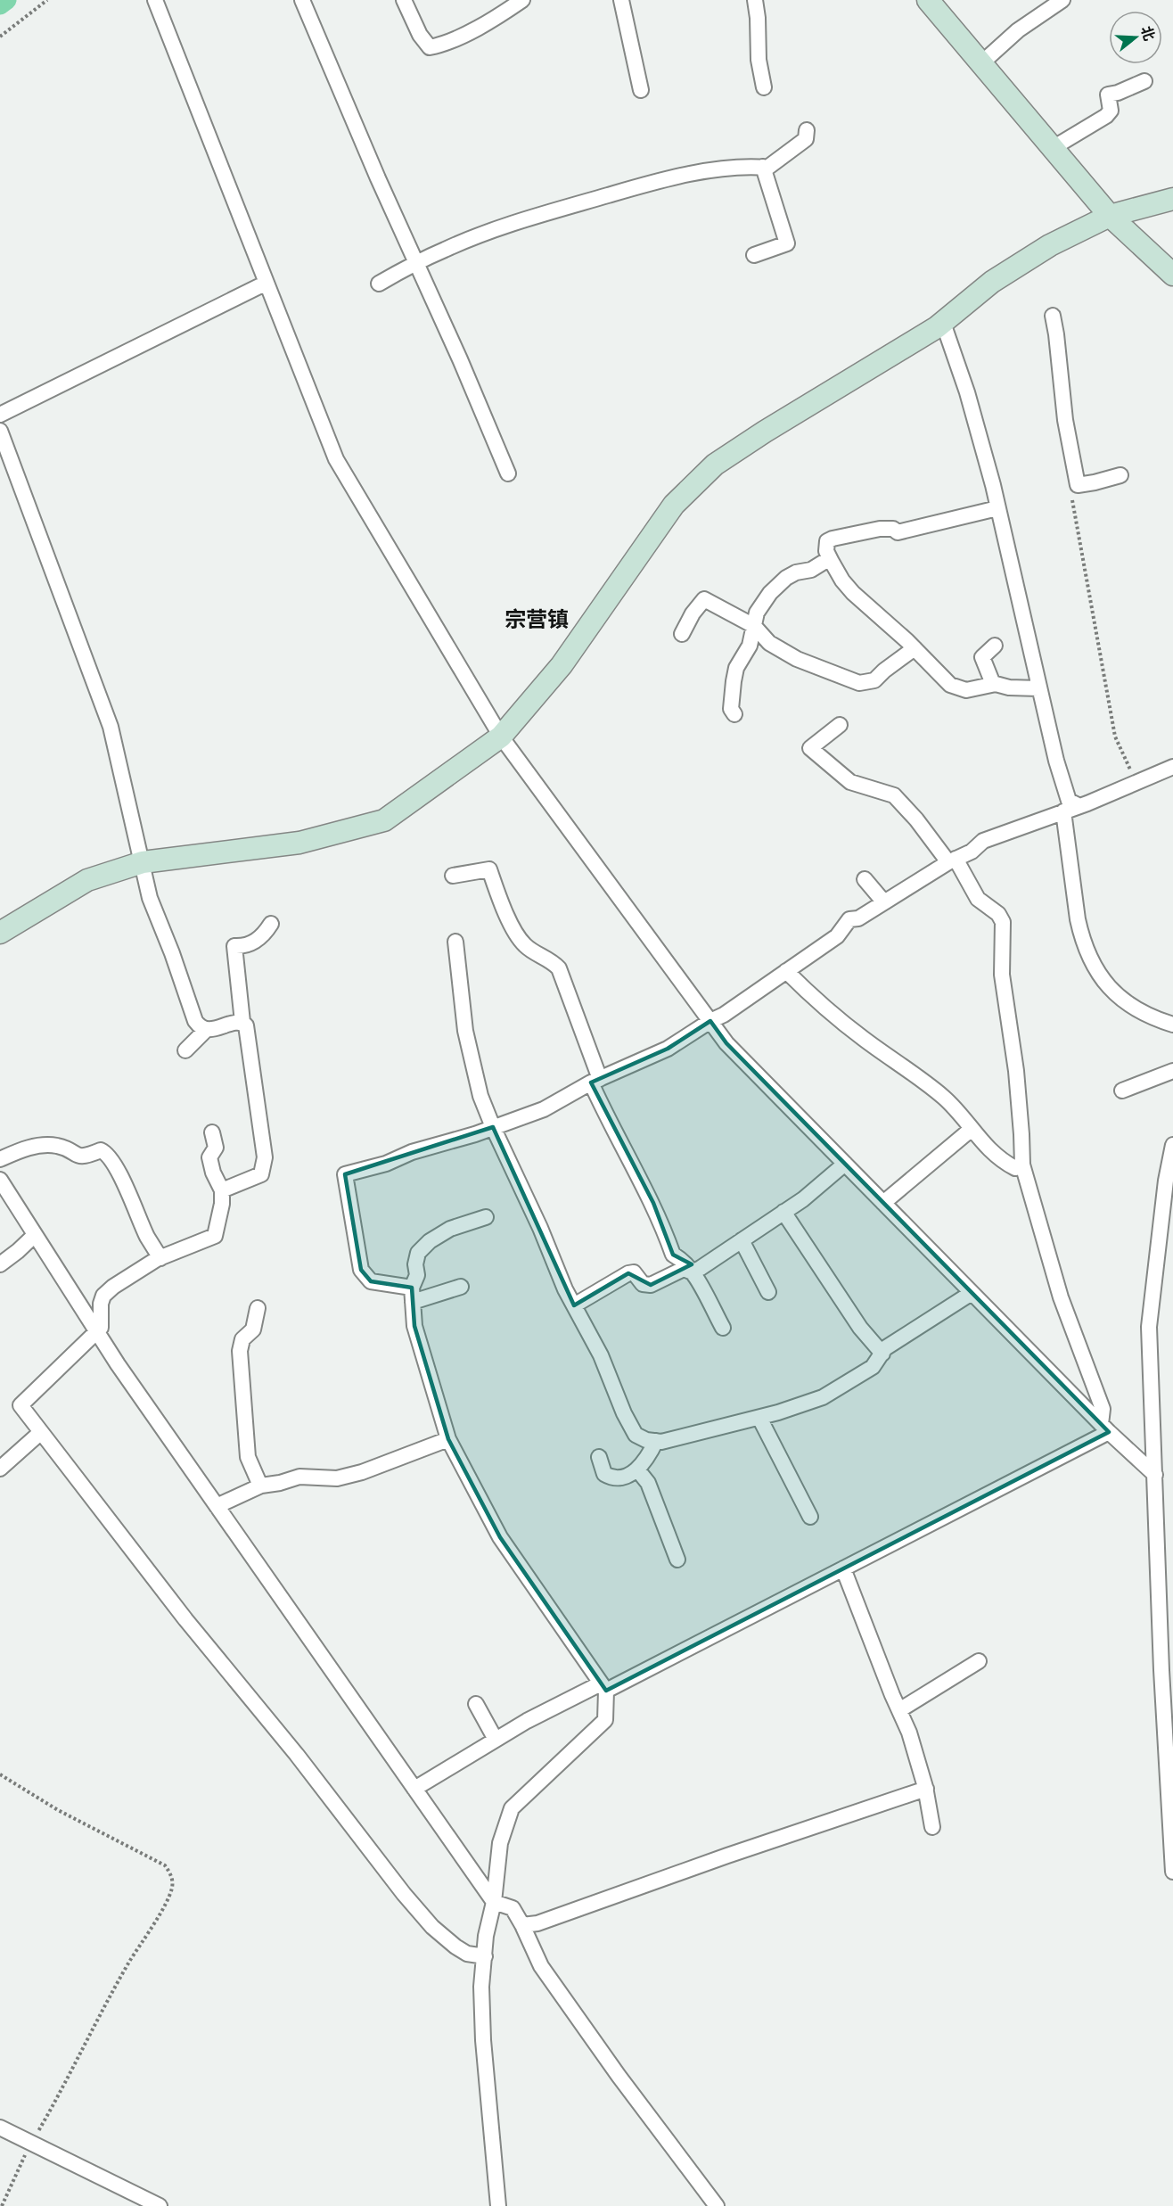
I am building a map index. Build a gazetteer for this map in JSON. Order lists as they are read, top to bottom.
{
  "districts": ["宗营镇"],
  "north": "right"
}
